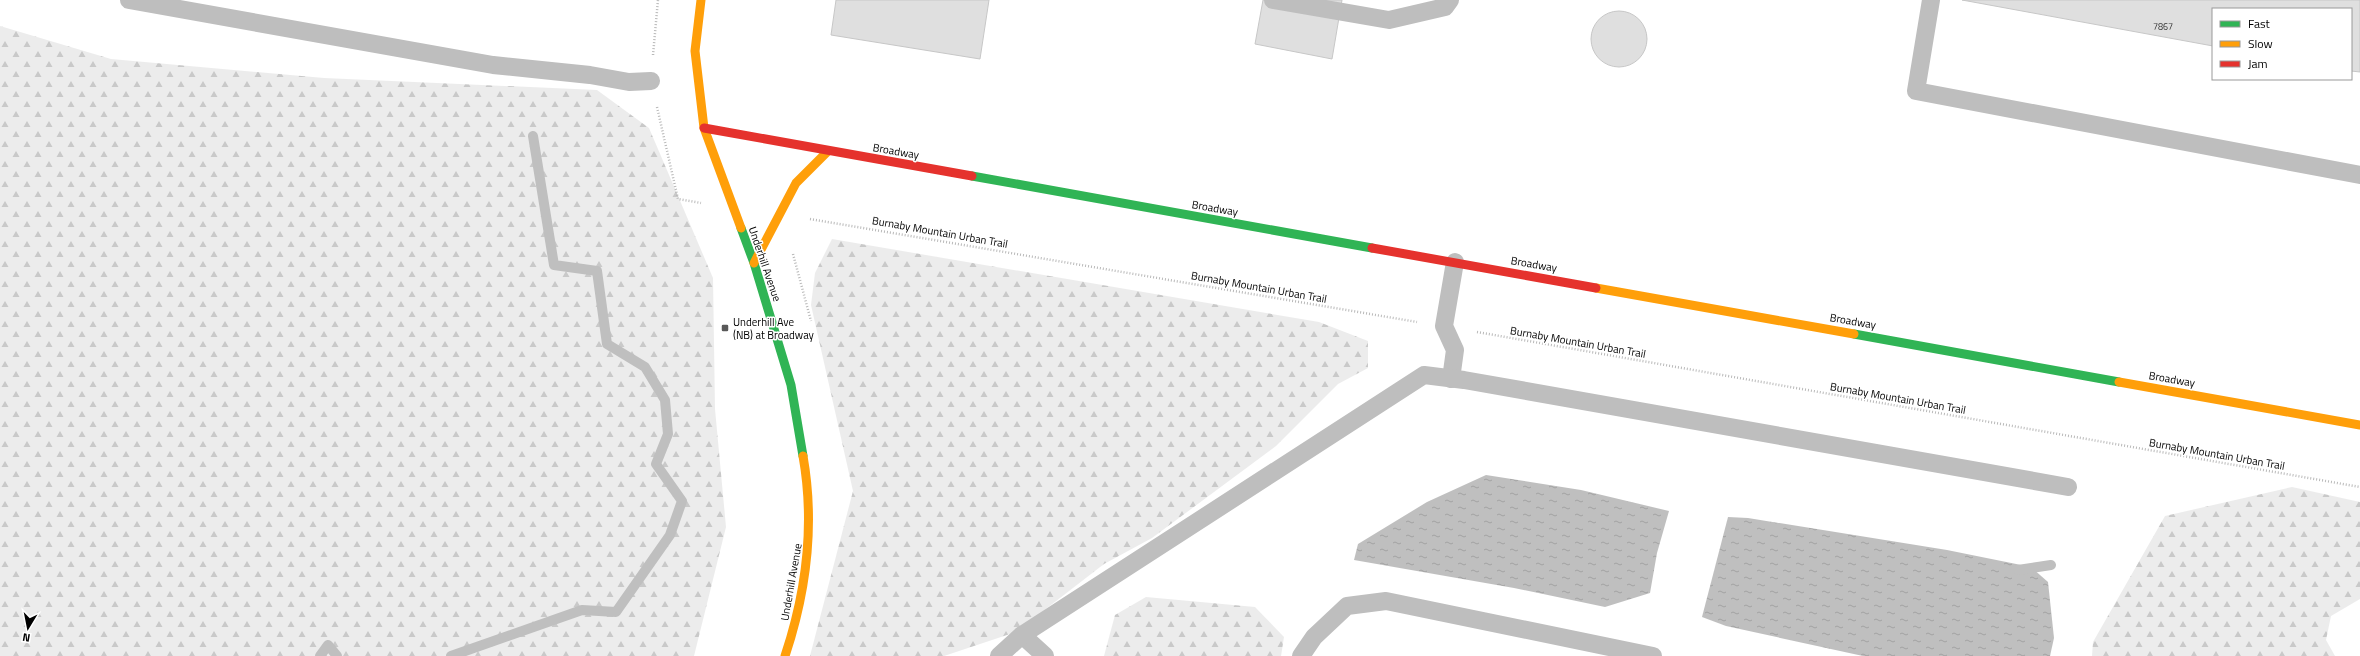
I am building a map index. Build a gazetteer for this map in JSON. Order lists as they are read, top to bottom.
{
  "streets": {
    "street": ["Broadway", "Underhill Avenue"],
    "path": ["Burnaby Mountain Urban Trail"]
  },
  "crossings": [
    ["Broadway", "Underhill Avenue"]
  ],
  "places": {
    "transit": ["Underhill Ave (NB) at Broadway"]
  },
  "house_numbers": ["7867"],
  "legend": ["Fast", "Slow", "Jam"],
  "north": "bottom"
}
